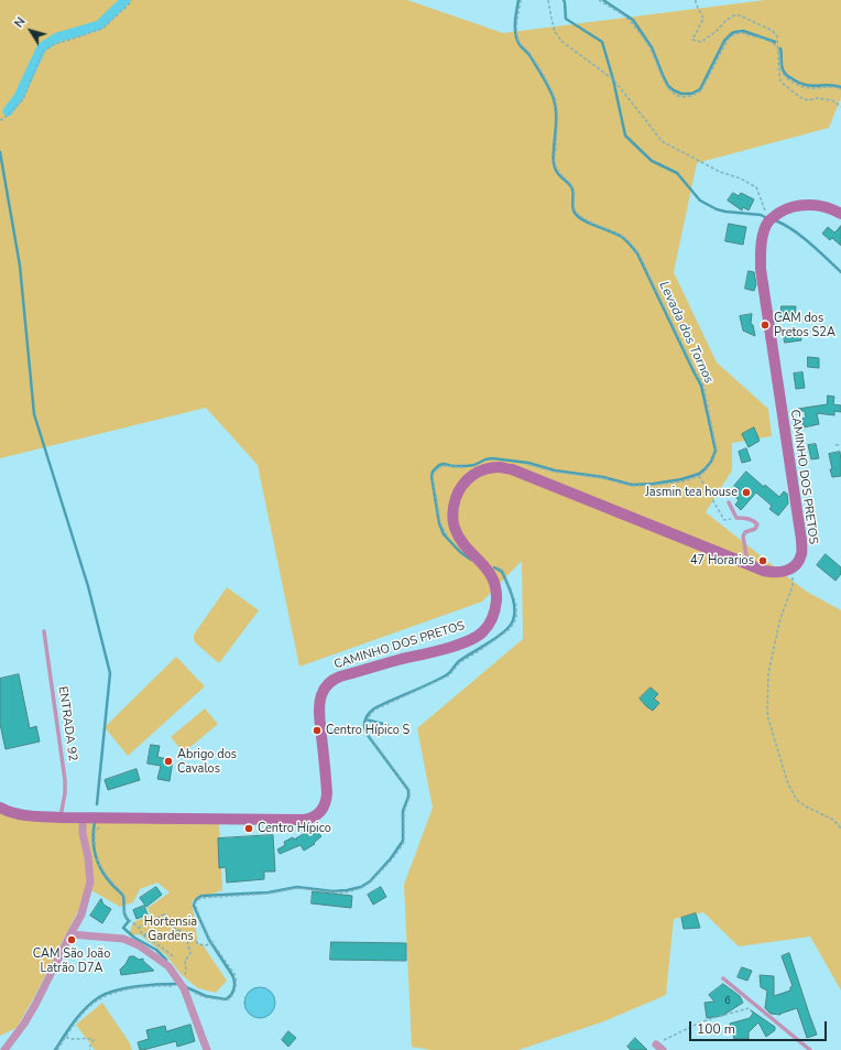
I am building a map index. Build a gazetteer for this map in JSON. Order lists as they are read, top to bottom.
{
  "streets": {
    "main road": ["CAMINHO DOS PRETOS"],
    "lane": ["ENTRADA 92"]
  },
  "crossings": [
    ["CAMINHO DOS PRETOS", "ENTRADA 92"]
  ],
  "water": ["Levada dos Tornos"],
  "parks": ["Hortensia Gardens"],
  "places": [
    "CAM dos Pretos S2A",
    "Jasmin tea house",
    "47 Horarios",
    "Centro Hípico S",
    "Abrigo dos Cavalos",
    "Centro Hípico",
    "CAM São João Latrão D7A"
  ],
  "house_numbers": ["6"],
  "scale_bar": "100 m",
  "north": "top left"
}
